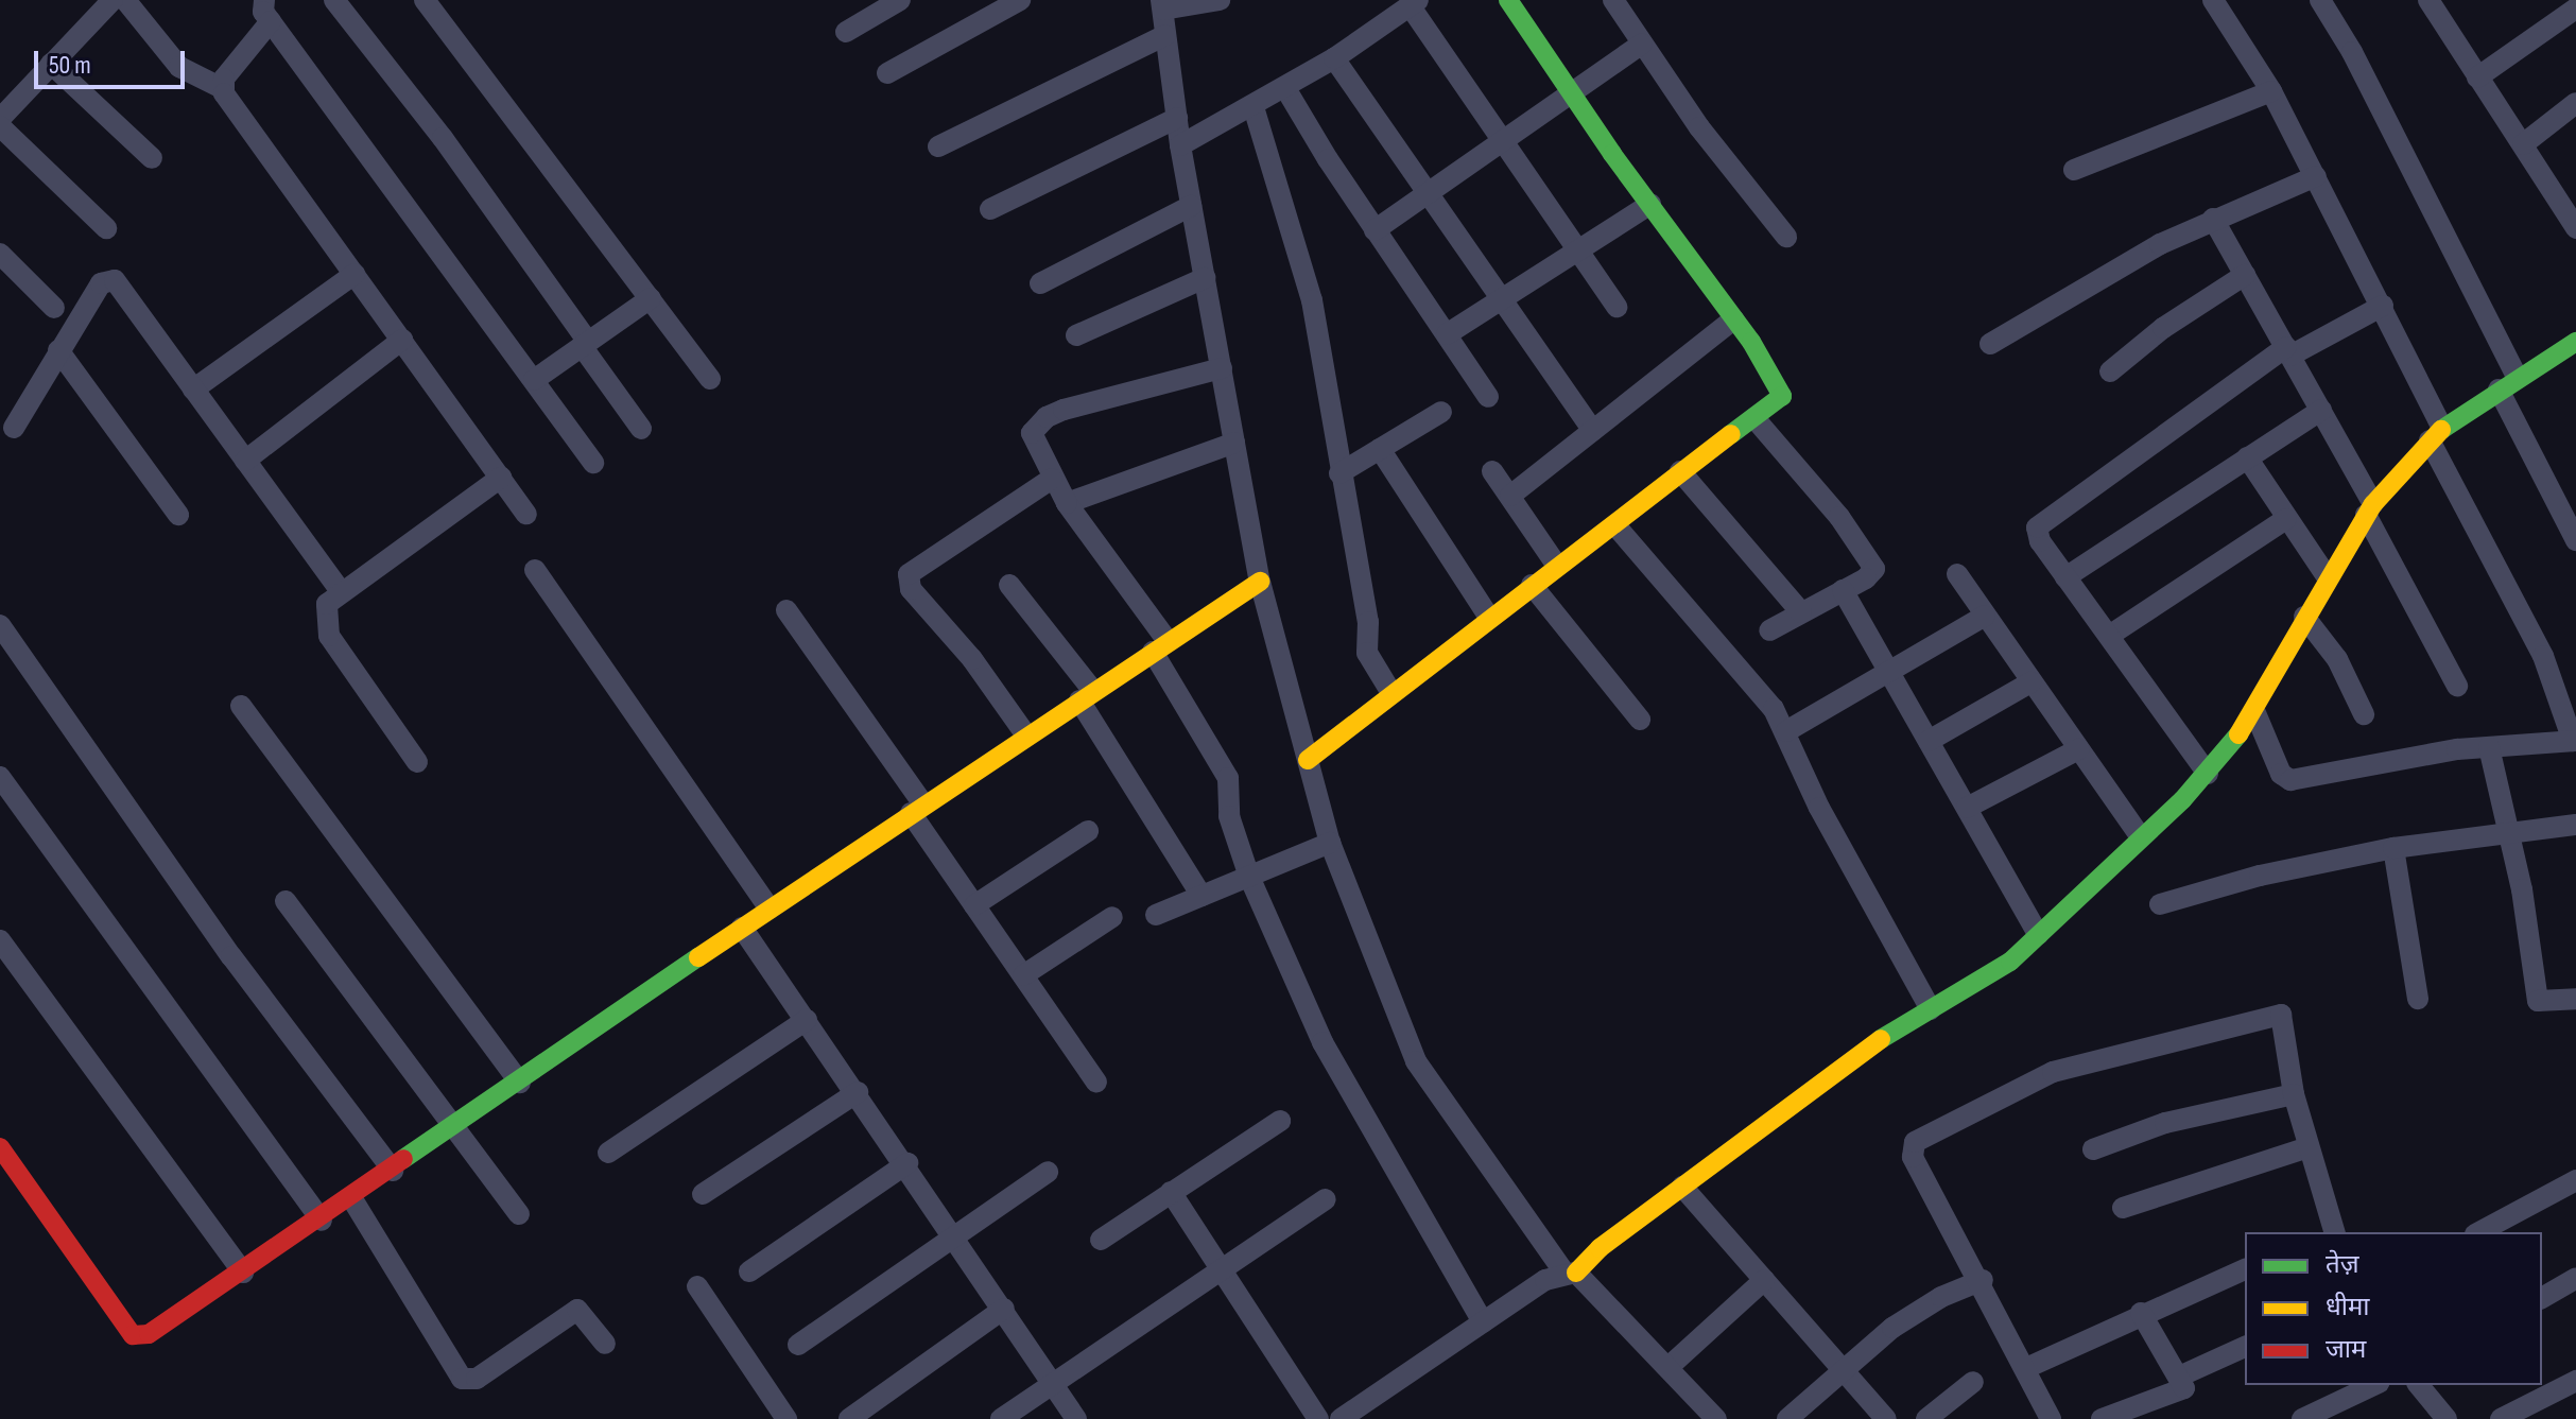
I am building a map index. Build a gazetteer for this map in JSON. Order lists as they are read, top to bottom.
{
  "legend": ["तेज़", "धीमा", "जाम"],
  "scale_bar": "50 m"
}
